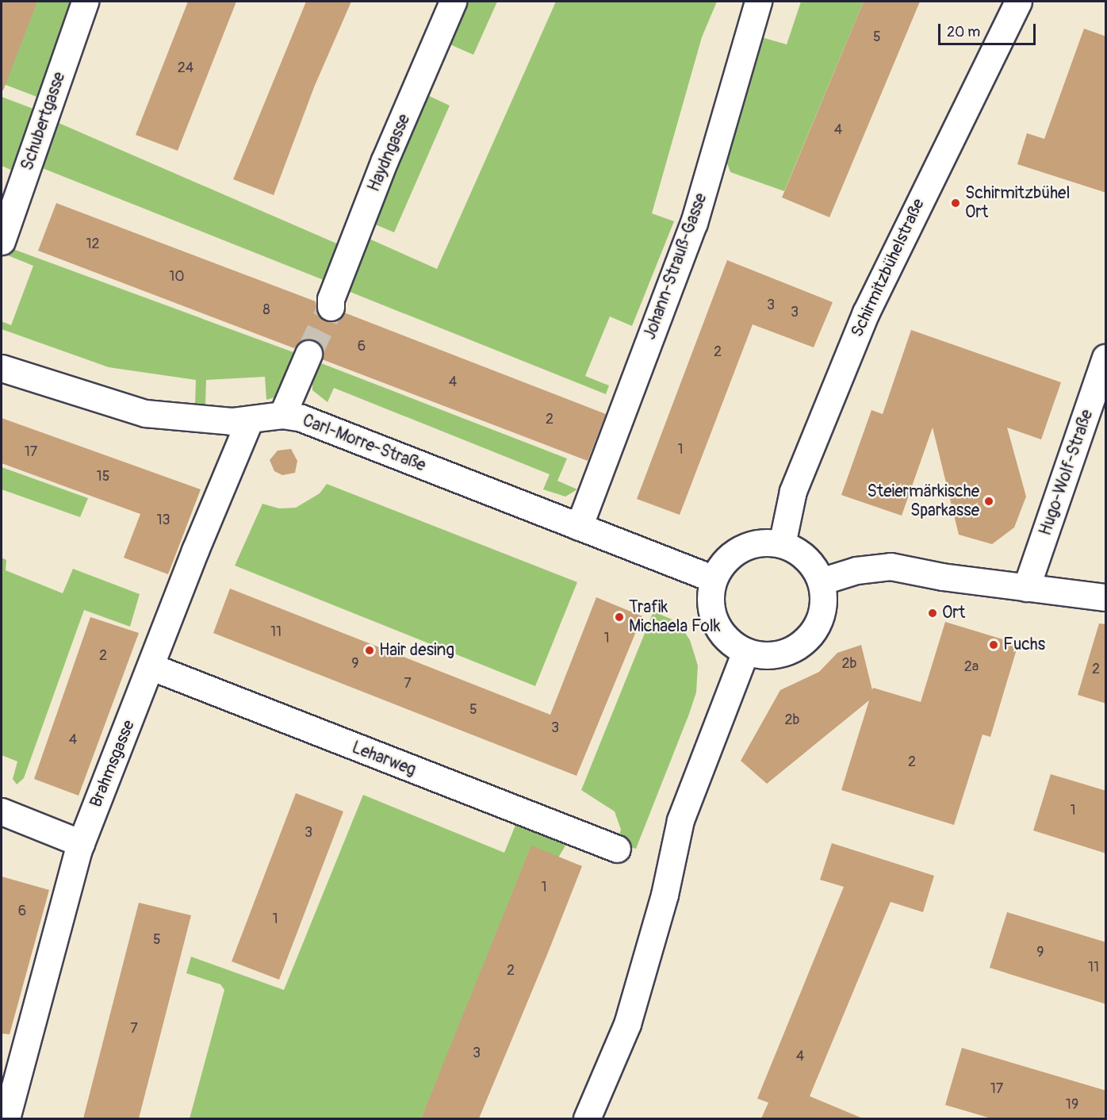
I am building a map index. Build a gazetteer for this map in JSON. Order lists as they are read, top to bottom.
{
  "streets": {
    "street": [
      "Schubertgasse",
      "Haydngasse",
      "Johann-Strauß-Gasse",
      "Schirmitzbühelstraße",
      "Carl-Morre-Straße",
      "Hugo-Wolf-Straße",
      "Leharweg",
      "Brahmsgasse"
    ]
  },
  "crossings": [
    ["Johann-Strauß-Gasse", "Carl-Morre-Straße"],
    ["Schirmitzbühelstraße", "Carl-Morre-Straße"],
    ["Carl-Morre-Straße", "Brahmsgasse"],
    ["Leharweg", "Brahmsgasse"]
  ],
  "places": [
    "Schirmitzbühel Ort",
    "Steiermärkische Sparkasse",
    "Ort",
    "Trafik Michaela Folk",
    "Fuchs",
    "Hair desing"
  ],
  "house_numbers": [
    "5",
    "24",
    "4",
    "12",
    "10",
    "3",
    "8",
    "3",
    "6",
    "2",
    "4",
    "2",
    "1",
    "17",
    "15",
    "13",
    "11",
    "1",
    "2",
    "9",
    "2b",
    "2a",
    "2",
    "7",
    "5",
    "2b",
    "3",
    "4",
    "2",
    "1",
    "3",
    "1",
    "6",
    "1",
    "5",
    "9",
    "11",
    "2",
    "7",
    "3",
    "4",
    "17",
    "19"
  ],
  "scale_bar": "20 m"
}
